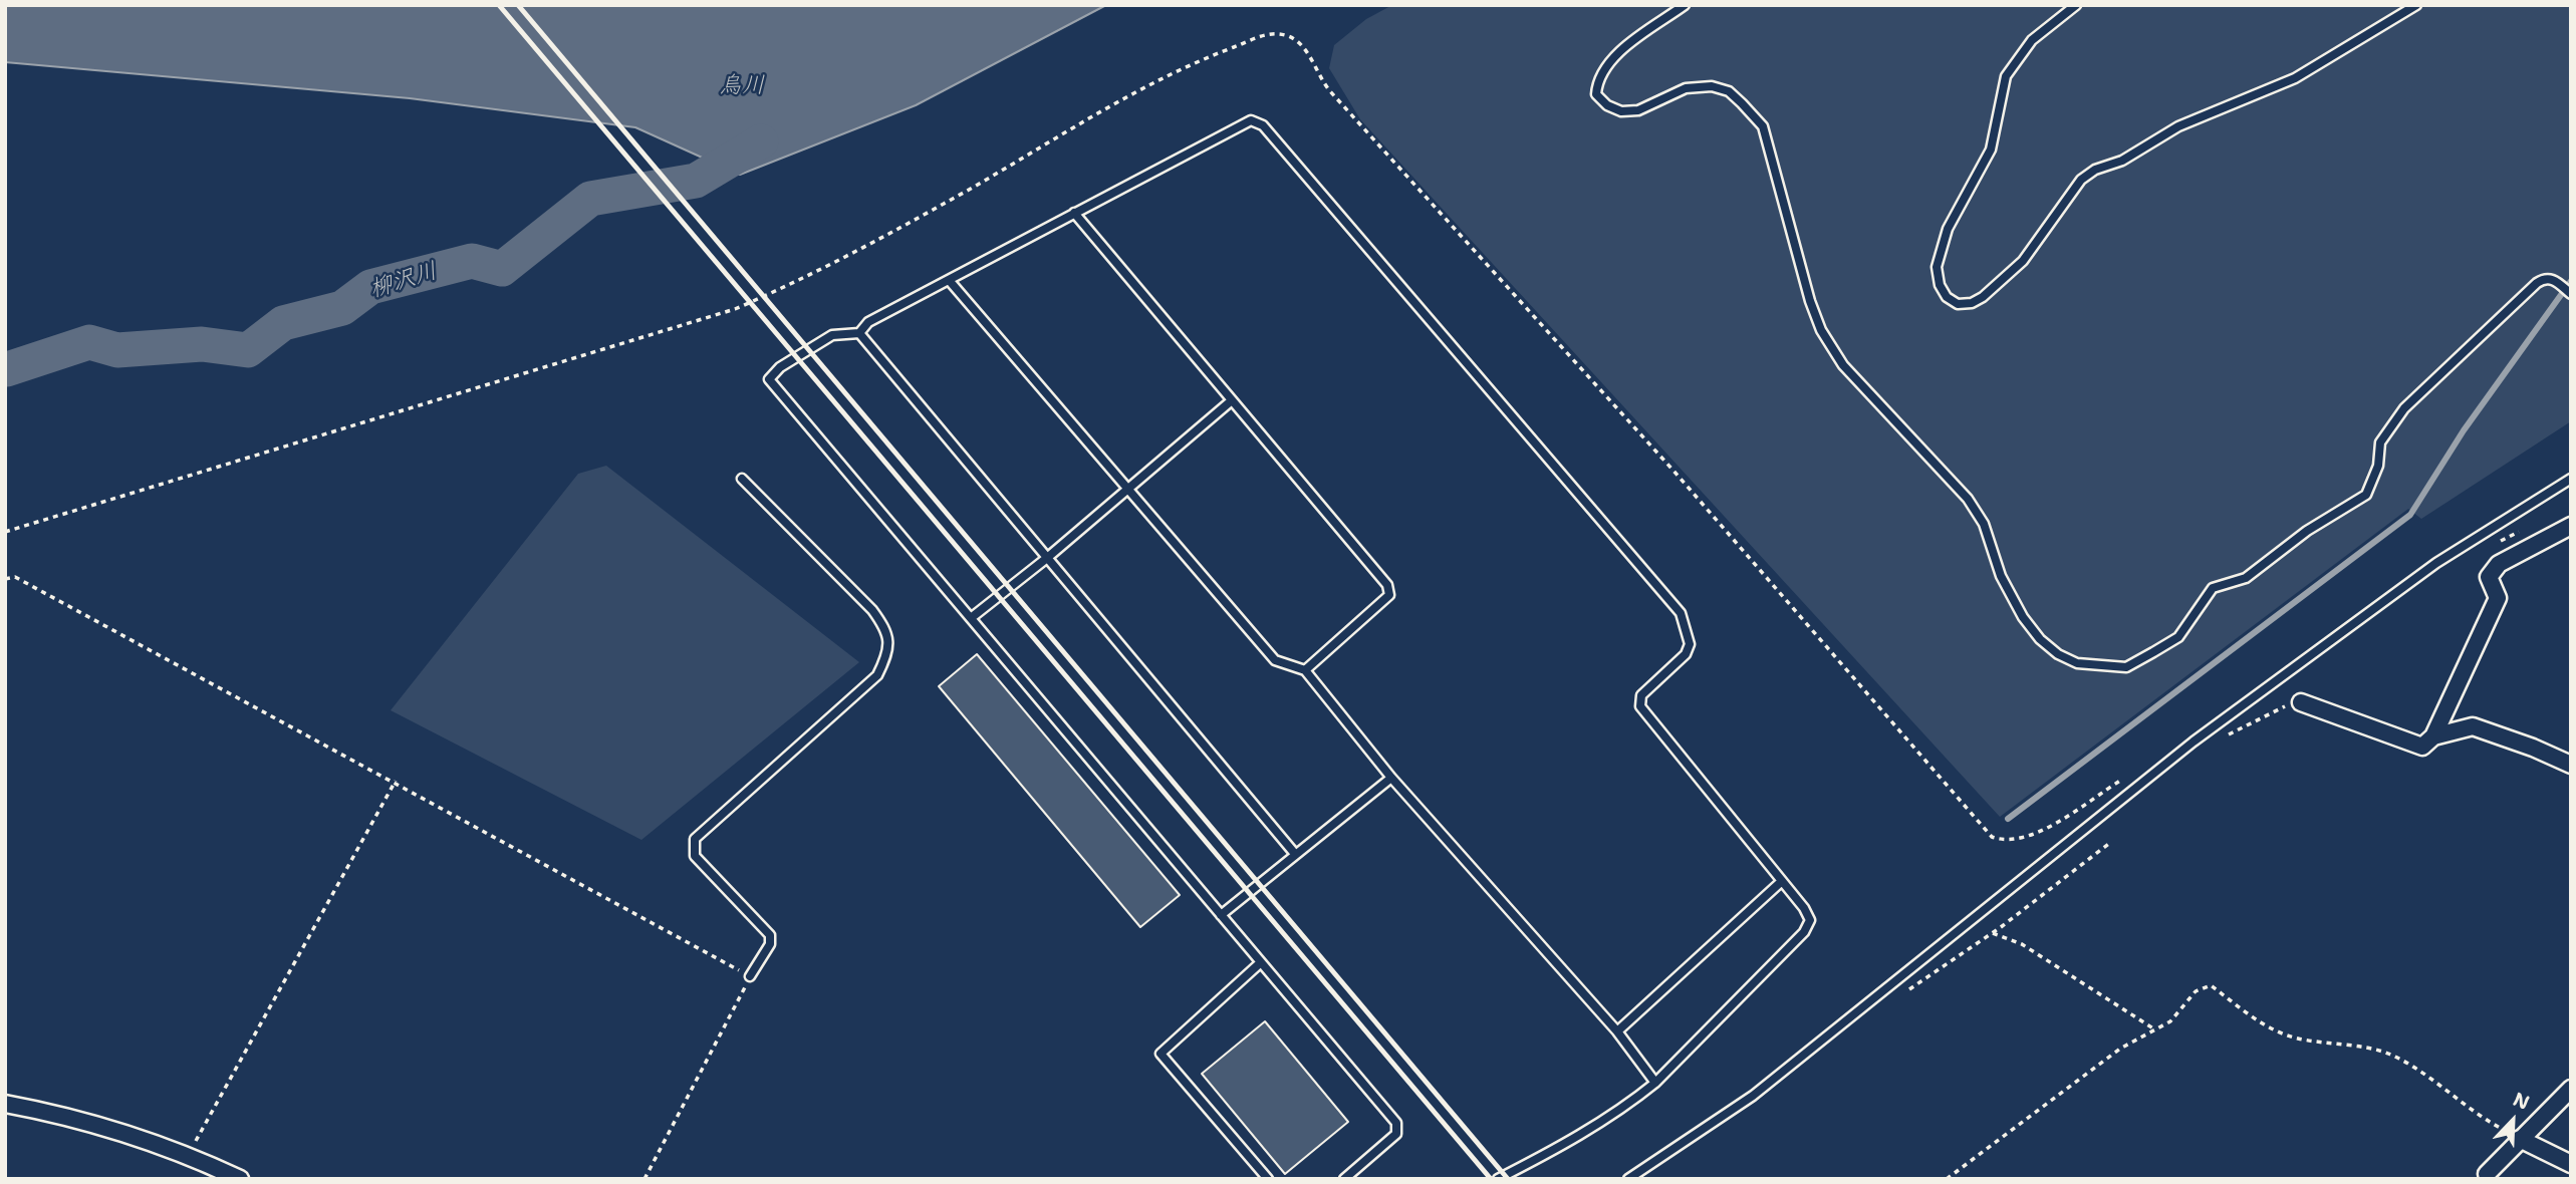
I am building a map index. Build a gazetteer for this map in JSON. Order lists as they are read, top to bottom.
{
  "water": ["烏川", "柳沢川"],
  "north": "top right"
}
